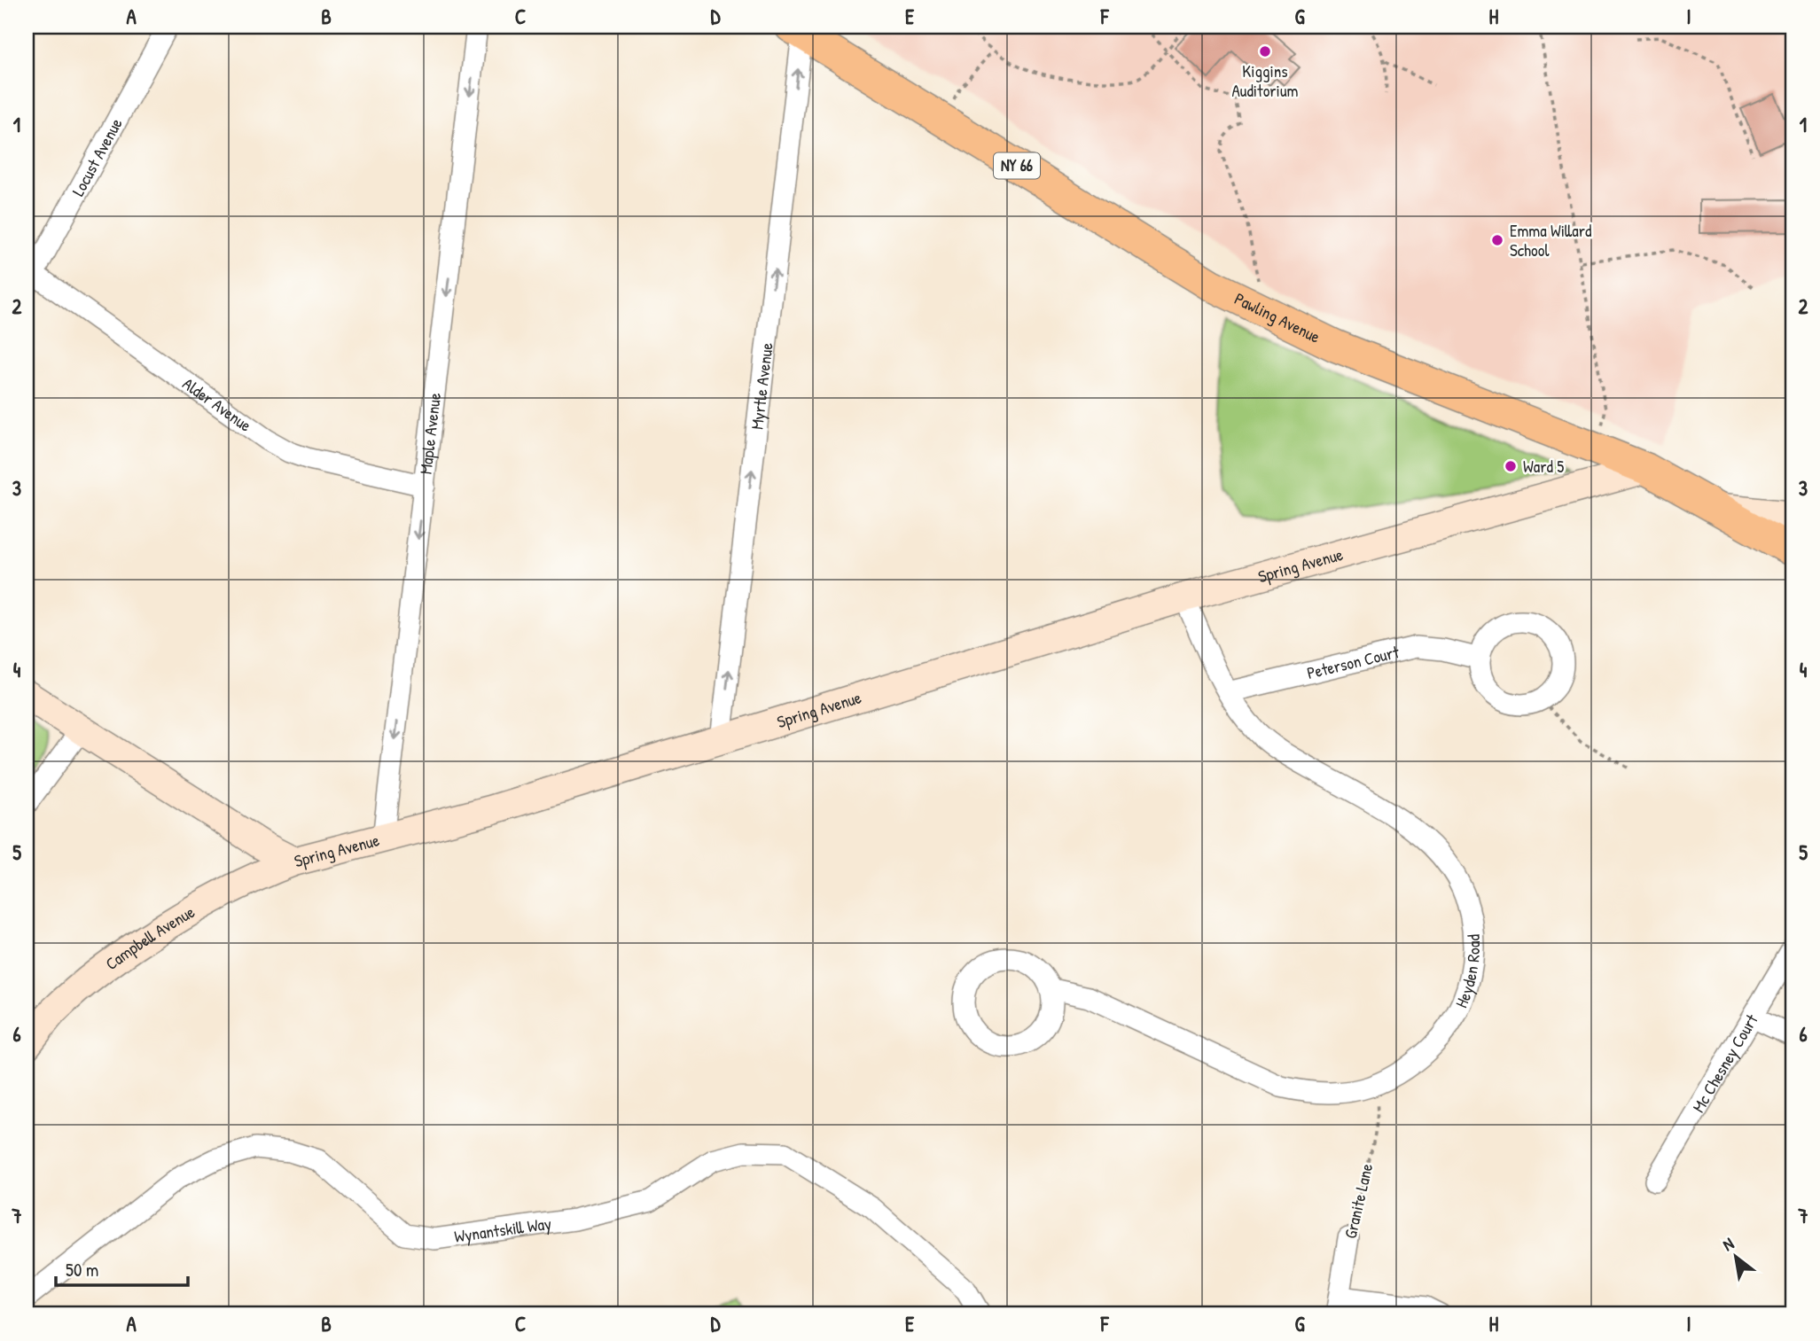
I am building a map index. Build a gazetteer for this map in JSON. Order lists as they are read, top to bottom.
{
  "streets": {
    "main road": ["NY 66", "Pawling Avenue"],
    "street": [
      "Locust Avenue",
      "Myrtle Avenue",
      "Alder Avenue",
      "Maple Avenue",
      "Spring Avenue",
      "Peterson Court",
      "Campbell Avenue",
      "Heyden Road",
      "Mc Chesney Court",
      "Granite Lane",
      "Wynantskill Way"
    ]
  },
  "crossings": [
    ["Locust Avenue", "Alder Avenue"],
    ["Pawling Avenue", "Myrtle Avenue"],
    ["Pawling Avenue", "Spring Avenue"],
    ["Myrtle Avenue", "Spring Avenue"],
    ["Alder Avenue", "Maple Avenue"],
    ["Maple Avenue", "Spring Avenue"],
    ["Spring Avenue", "Campbell Avenue"],
    ["Spring Avenue", "Heyden Road"],
    ["Peterson Court", "Heyden Road"],
    ["Heyden Road", "Granite Lane"]
  ],
  "one_way": ["Myrtle Avenue", "Maple Avenue"],
  "places": ["Kiggins Auditorium", "Emma Willard School", "Ward 5"],
  "scale_bar": "50 m",
  "north": "top left",
  "grid": {
    "columns": [
      "A",
      "B",
      "C",
      "D",
      "E",
      "F",
      "G",
      "H",
      "I"
    ],
    "rows": [
      "1",
      "2",
      "3",
      "4",
      "5",
      "6",
      "7"
    ]
  }
}
